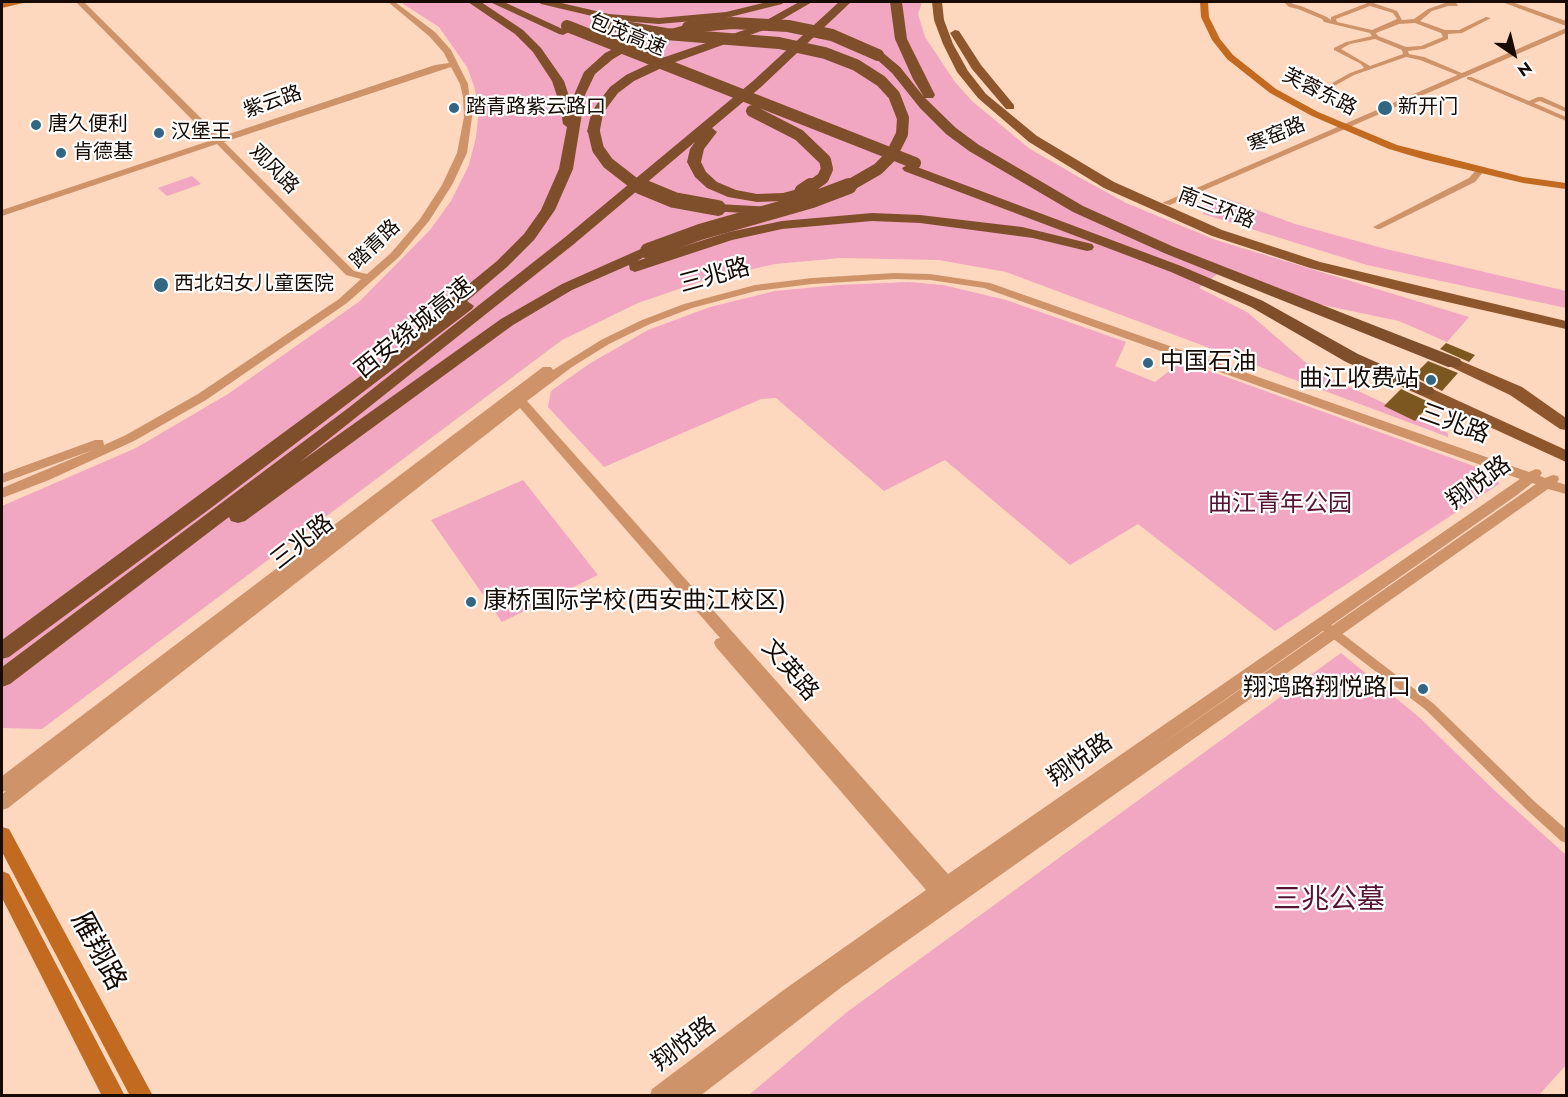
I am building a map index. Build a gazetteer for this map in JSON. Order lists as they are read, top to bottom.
{
  "streets": {
    "highway": ["包茂高速", "南三环路", "西安绕城高速"],
    "main road": ["芙蓉东路", "雁翔路"],
    "street": [
      "紫云路",
      "寒窑路",
      "观风路",
      "踏青路",
      "三兆路",
      "翔悦路",
      "文英路"
    ]
  },
  "crossings": [
    ["芙蓉东路", "寒窑路"],
    ["紫云路", "观风路"],
    ["紫云路", "踏青路"],
    ["寒窑路", "南三环路"],
    ["观风路", "踏青路"],
    ["三兆路", "翔悦路"],
    ["三兆路", "文英路"],
    ["翔悦路", "文英路"]
  ],
  "parks": ["曲江青年公园", "三兆公墓"],
  "places": [
    "踏青路紫云路口",
    "新开门",
    "唐久便利",
    "汉堡王",
    "肯德基",
    "西北妇女儿童医院",
    "中国石油",
    "曲江收费站",
    "康桥国际学校(西安曲江校区)",
    "翔鸿路翔悦路口"
  ],
  "north": "bottom right"
}
